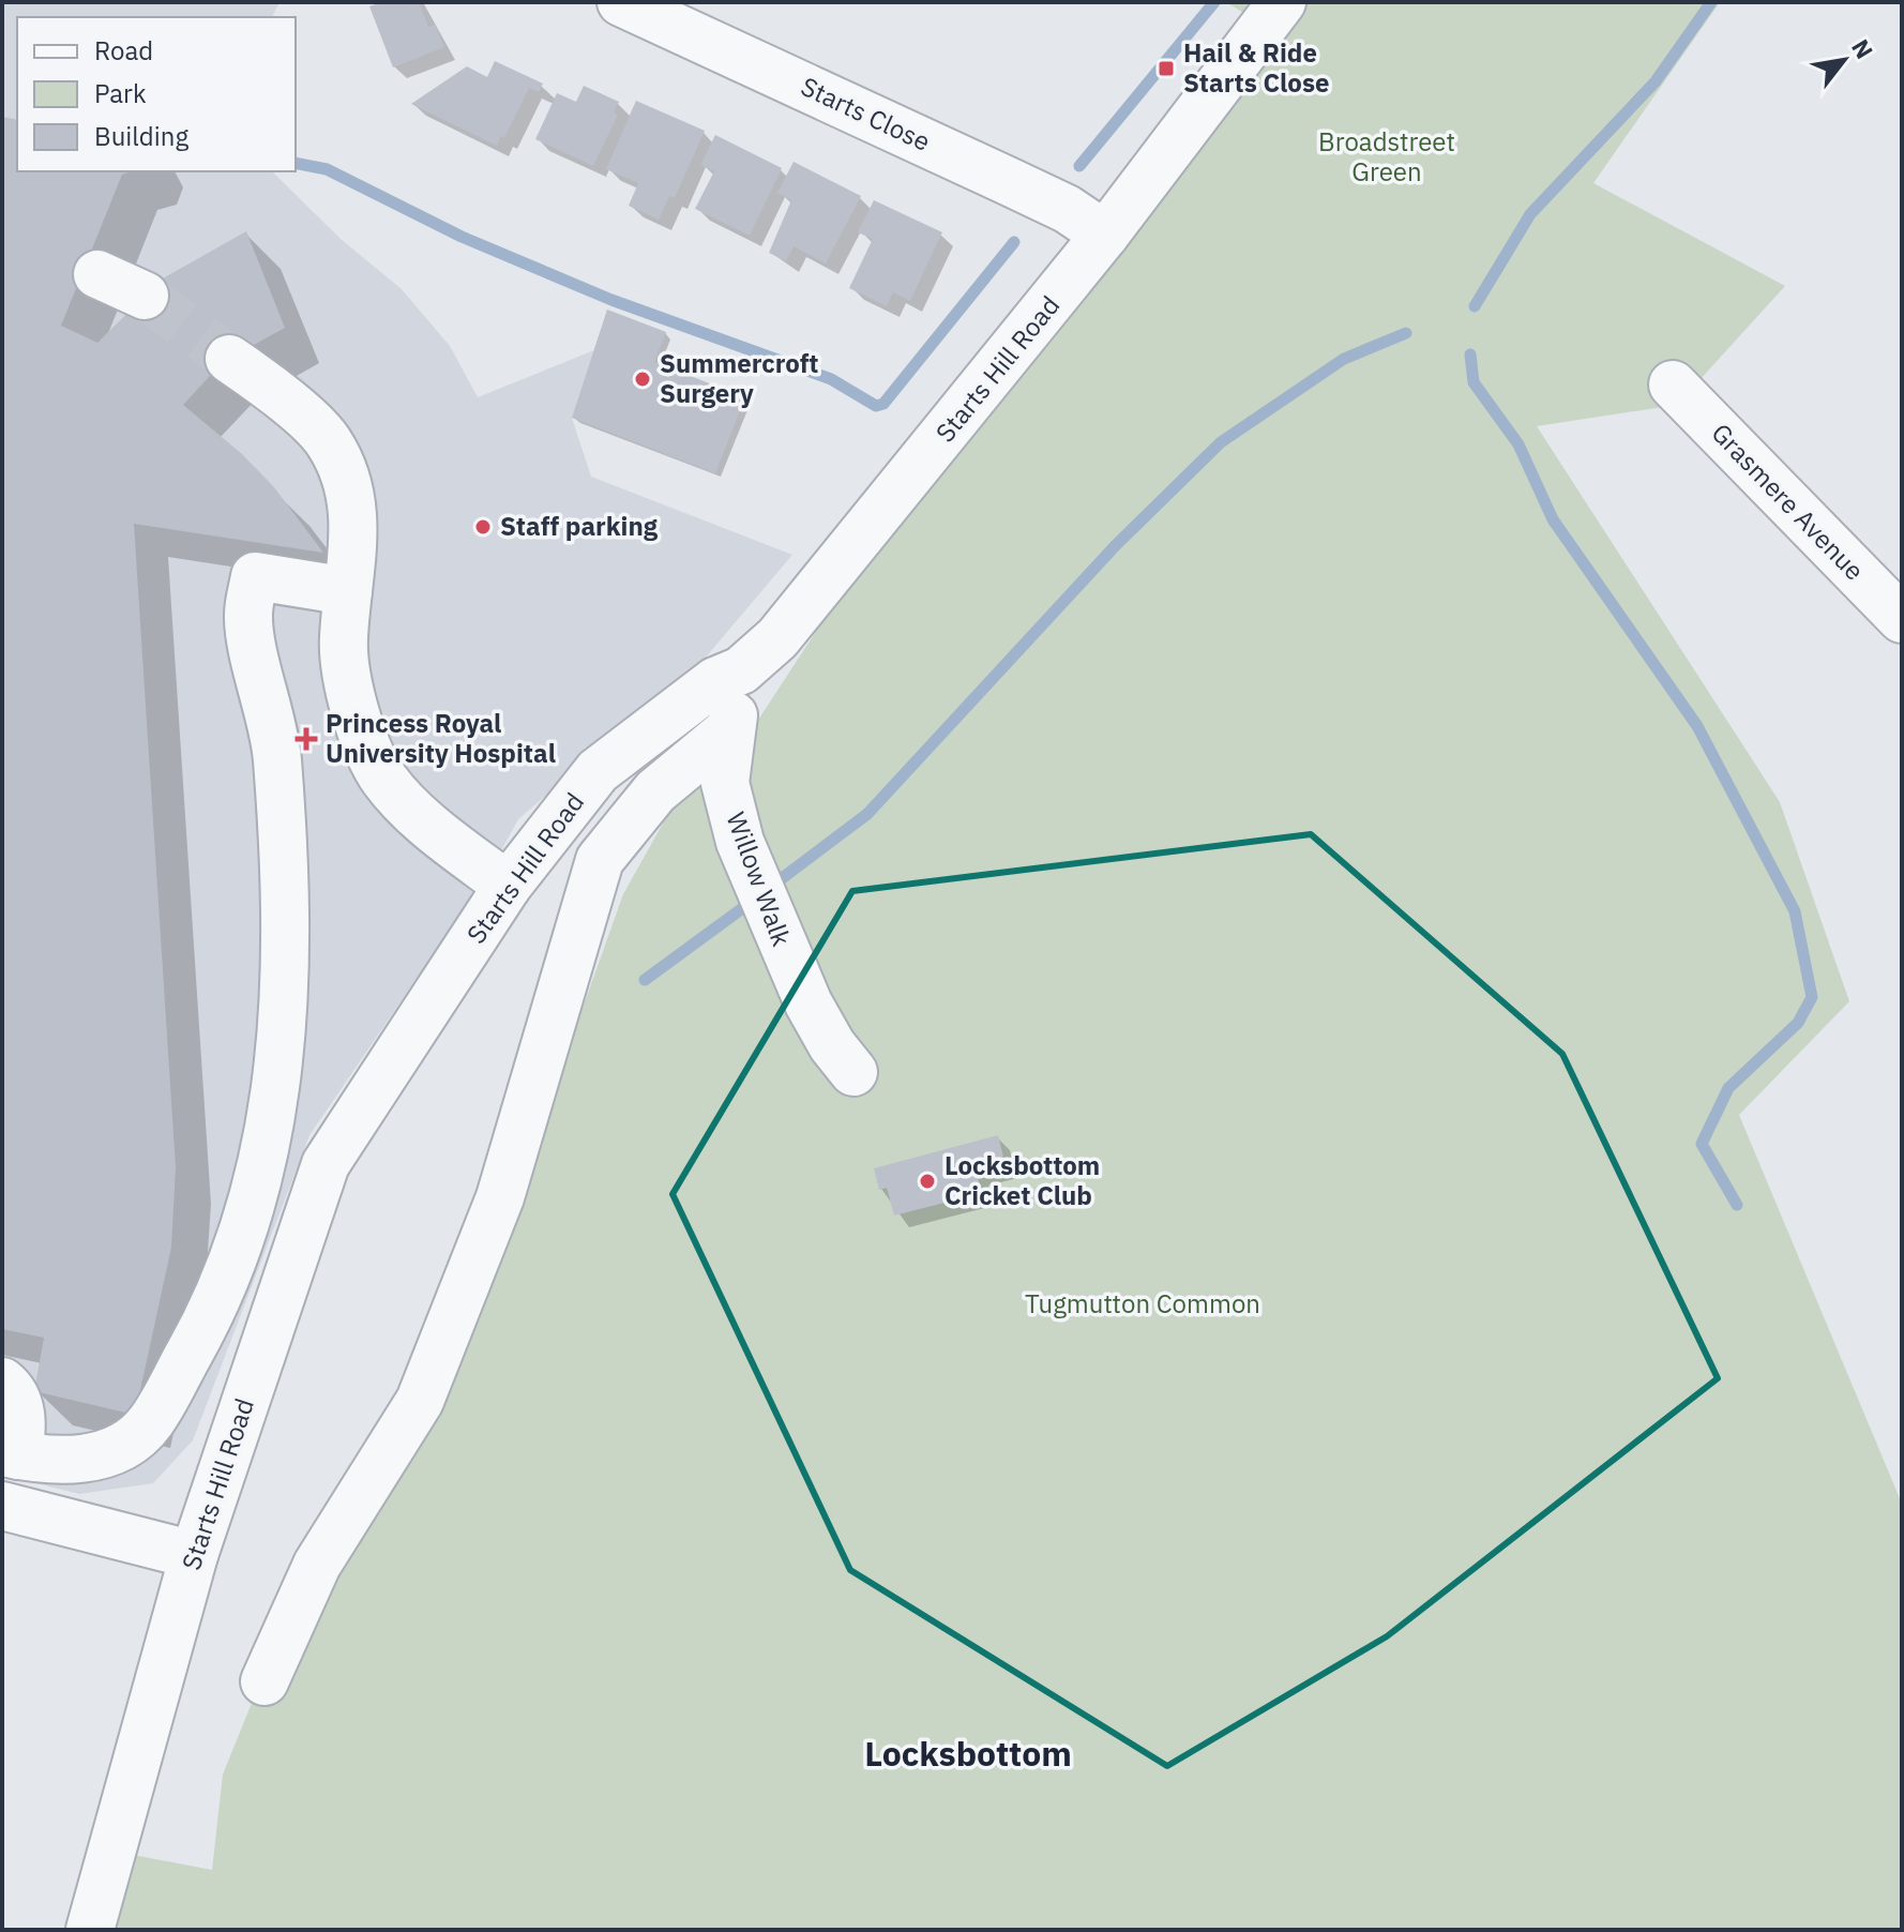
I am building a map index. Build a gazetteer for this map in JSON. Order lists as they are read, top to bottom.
{
  "streets": {
    "street": [
      "Starts Close",
      "Starts Hill Road",
      "Grasmere Avenue",
      "Willow Walk"
    ]
  },
  "crossings": [
    ["Starts Close", "Starts Hill Road"],
    ["Starts Hill Road", "Willow Walk"]
  ],
  "districts": ["Locksbottom"],
  "parks": ["Broadstreet Green", "Tugmutton Common"],
  "places": {
    "transit": ["Hail & Ride Starts Close"],
    "other": ["Summercroft Surgery", "Staff parking", "Locksbottom Cricket Club"],
    "health": ["Princess Royal University Hospital"]
  },
  "legend": ["Road", "Park", "Building"],
  "north": "top right"
}
